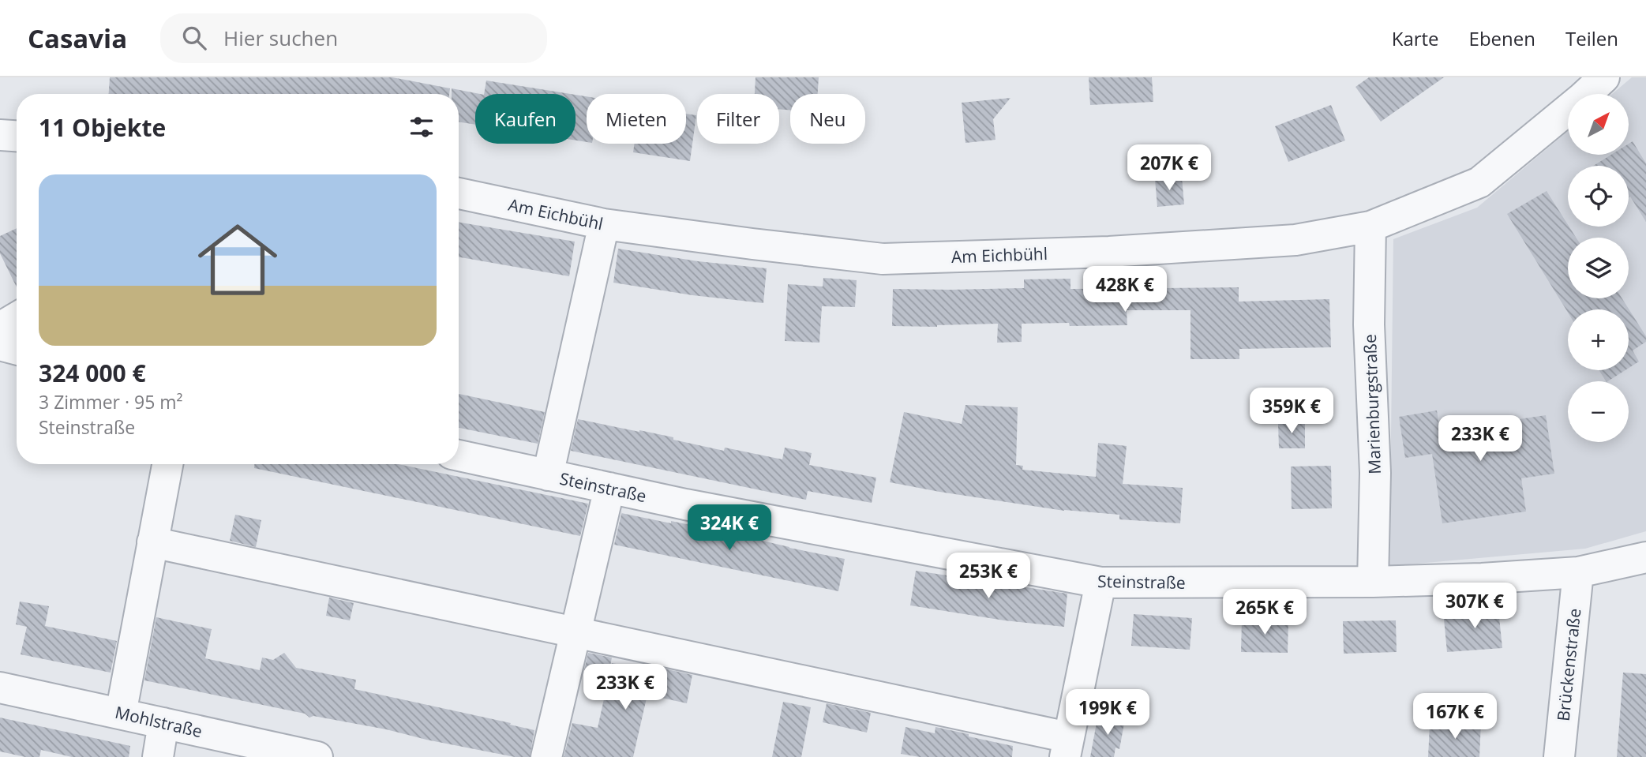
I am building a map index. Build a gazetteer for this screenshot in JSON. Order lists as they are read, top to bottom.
{
  "streets": {
    "street": [
      "Am Eichbühl",
      "Marienburgstraße",
      "Steinstraße",
      "Brückenstraße",
      "Mohlstraße"
    ]
  },
  "crossings": [
    ["Am Eichbühl", "Marienburgstraße"],
    ["Marienburgstraße", "Steinstraße"],
    ["Steinstraße", "Brückenstraße"]
  ],
  "north": "top right",
  "page": {
    "header": "Casavia",
    "search": "Hier suchen",
    "nav": ["Karte", "Ebenen", "Teilen"],
    "map_buttons": ["+", "−"],
    "chip": [
      "Kaufen",
      "Mieten",
      "Filter",
      "Neu"
    ],
    "heading": "11 Objekte",
    "price": [
      "207K €",
      "428K €",
      "359K €",
      "233K €",
      "324K €",
      "253K €",
      "307K €",
      "265K €",
      "233K €",
      "199K €",
      "167K €"
    ],
    "list": [
      {
        "name": "324 000 €",
        "note": "3 Zimmer · 95 m² · Steinstraße"
      }
    ]
  }
}
